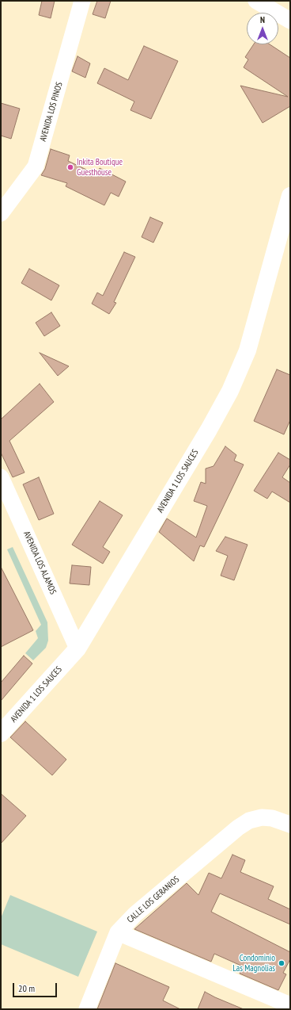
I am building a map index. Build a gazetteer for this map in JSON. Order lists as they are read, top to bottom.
{
  "streets": {
    "street": [
      "AVENIDA LOS PINOS",
      "AVENIDA 1 LOS SAUCES",
      "AVENIDA LOS ALAMOS",
      "CALLE LOS GERANIOS"
    ]
  },
  "crossings": [
    ["AVENIDA 1 LOS SAUCES", "AVENIDA LOS ALAMOS"]
  ],
  "places": ["Inkita Boutique Guesthouse", "Condominio Las Magnolias"],
  "scale_bar": "20 m",
  "north": "top"
}
